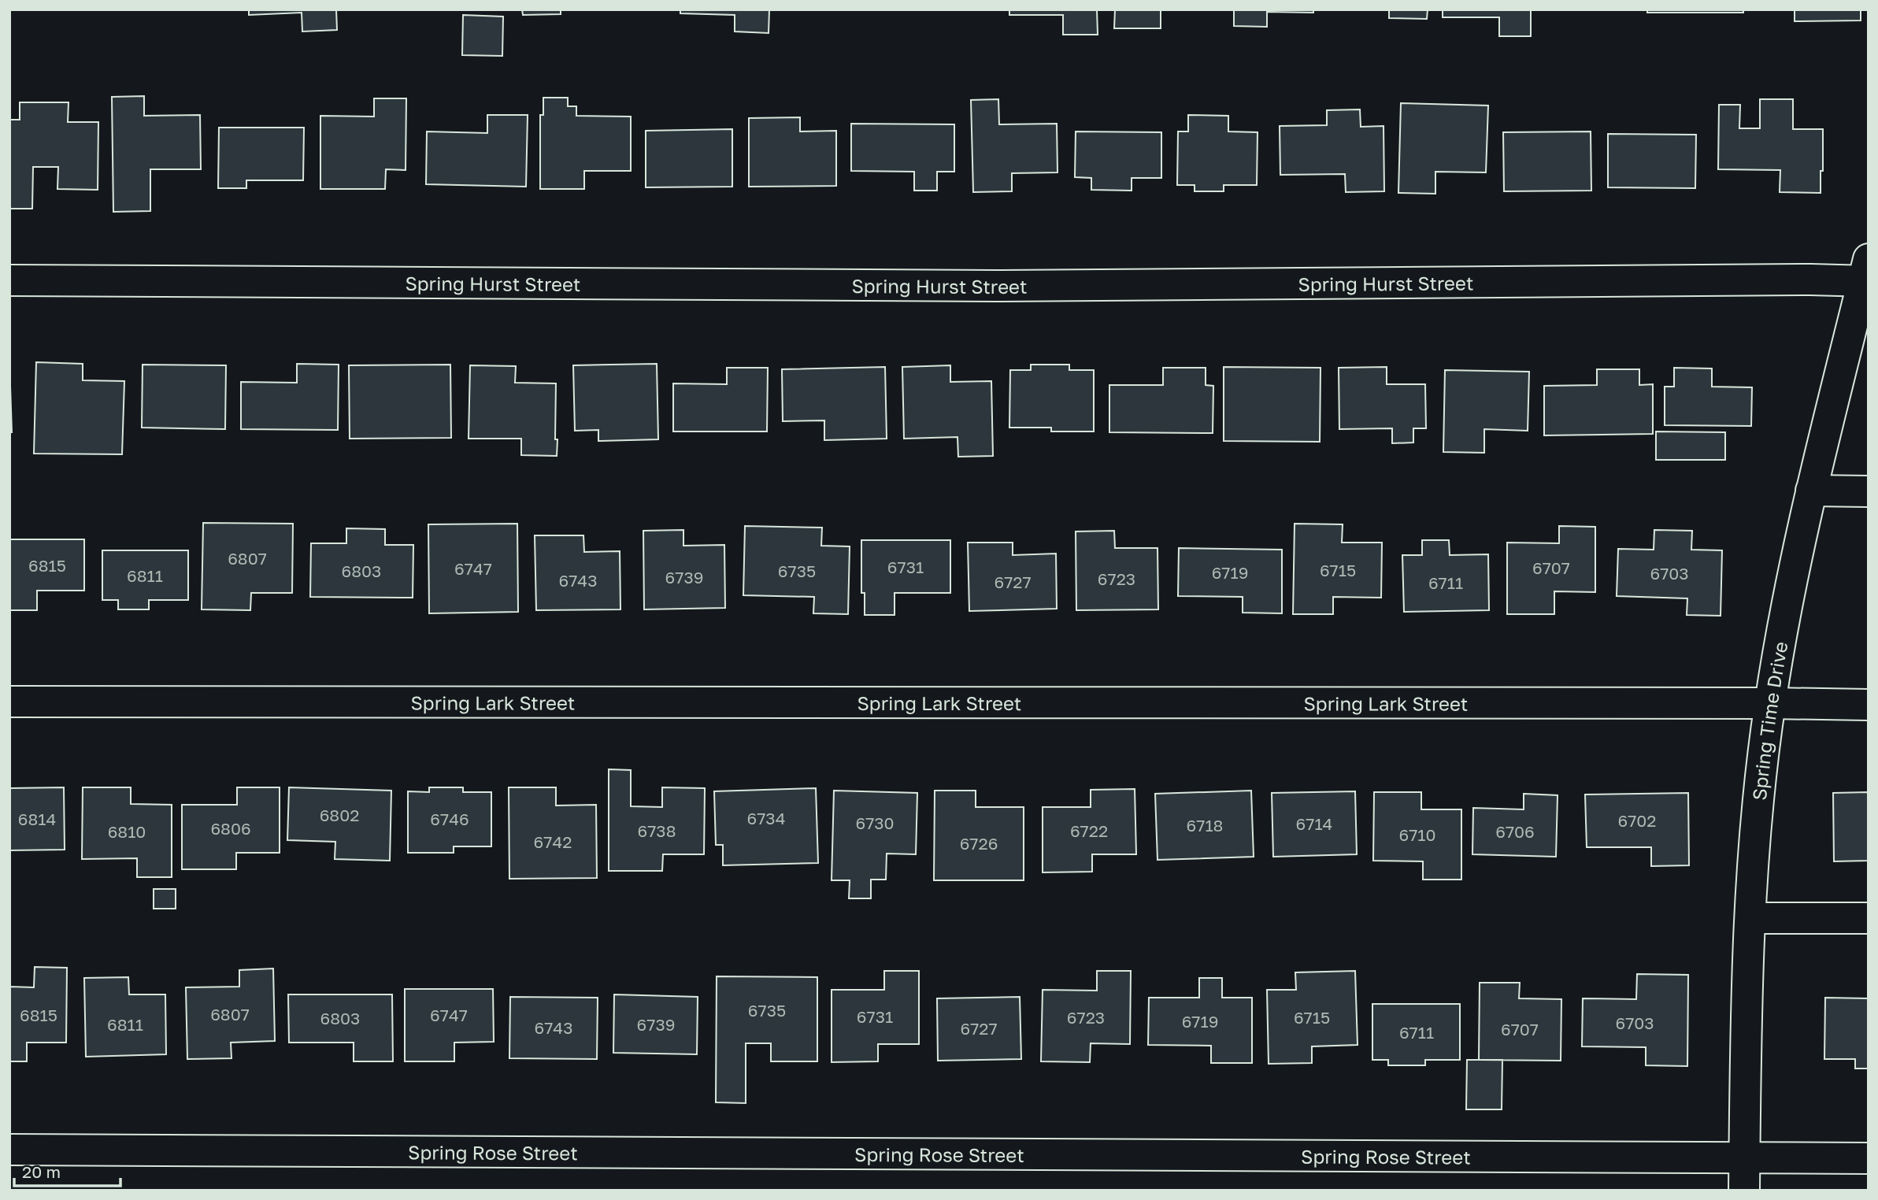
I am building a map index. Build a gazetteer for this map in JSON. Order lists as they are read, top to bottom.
{
  "streets": {
    "street": [
      "Spring Hurst Street",
      "Spring Lark Street",
      "Spring Time Drive",
      "Spring Rose Street"
    ]
  },
  "crossings": [
    ["Spring Hurst Street", "Spring Time Drive"],
    ["Spring Lark Street", "Spring Time Drive"],
    ["Spring Time Drive", "Spring Rose Street"]
  ],
  "house_numbers": [
    "6807",
    "6815",
    "6731",
    "6707",
    "6747",
    "6715",
    "6803",
    "6735",
    "6719",
    "6703",
    "6811",
    "6739",
    "6723",
    "6743",
    "6727",
    "6711",
    "6802",
    "6734",
    "6814",
    "6746",
    "6702",
    "6730",
    "6714",
    "6718",
    "6806",
    "6738",
    "6722",
    "6810",
    "6706",
    "6710",
    "6742",
    "6726",
    "6735",
    "6807",
    "6815",
    "6747",
    "6731",
    "6723",
    "6715",
    "6803",
    "6719",
    "6703",
    "6811",
    "6739",
    "6743",
    "6727",
    "6707",
    "6711"
  ],
  "scale_bar": "20 m"
}
